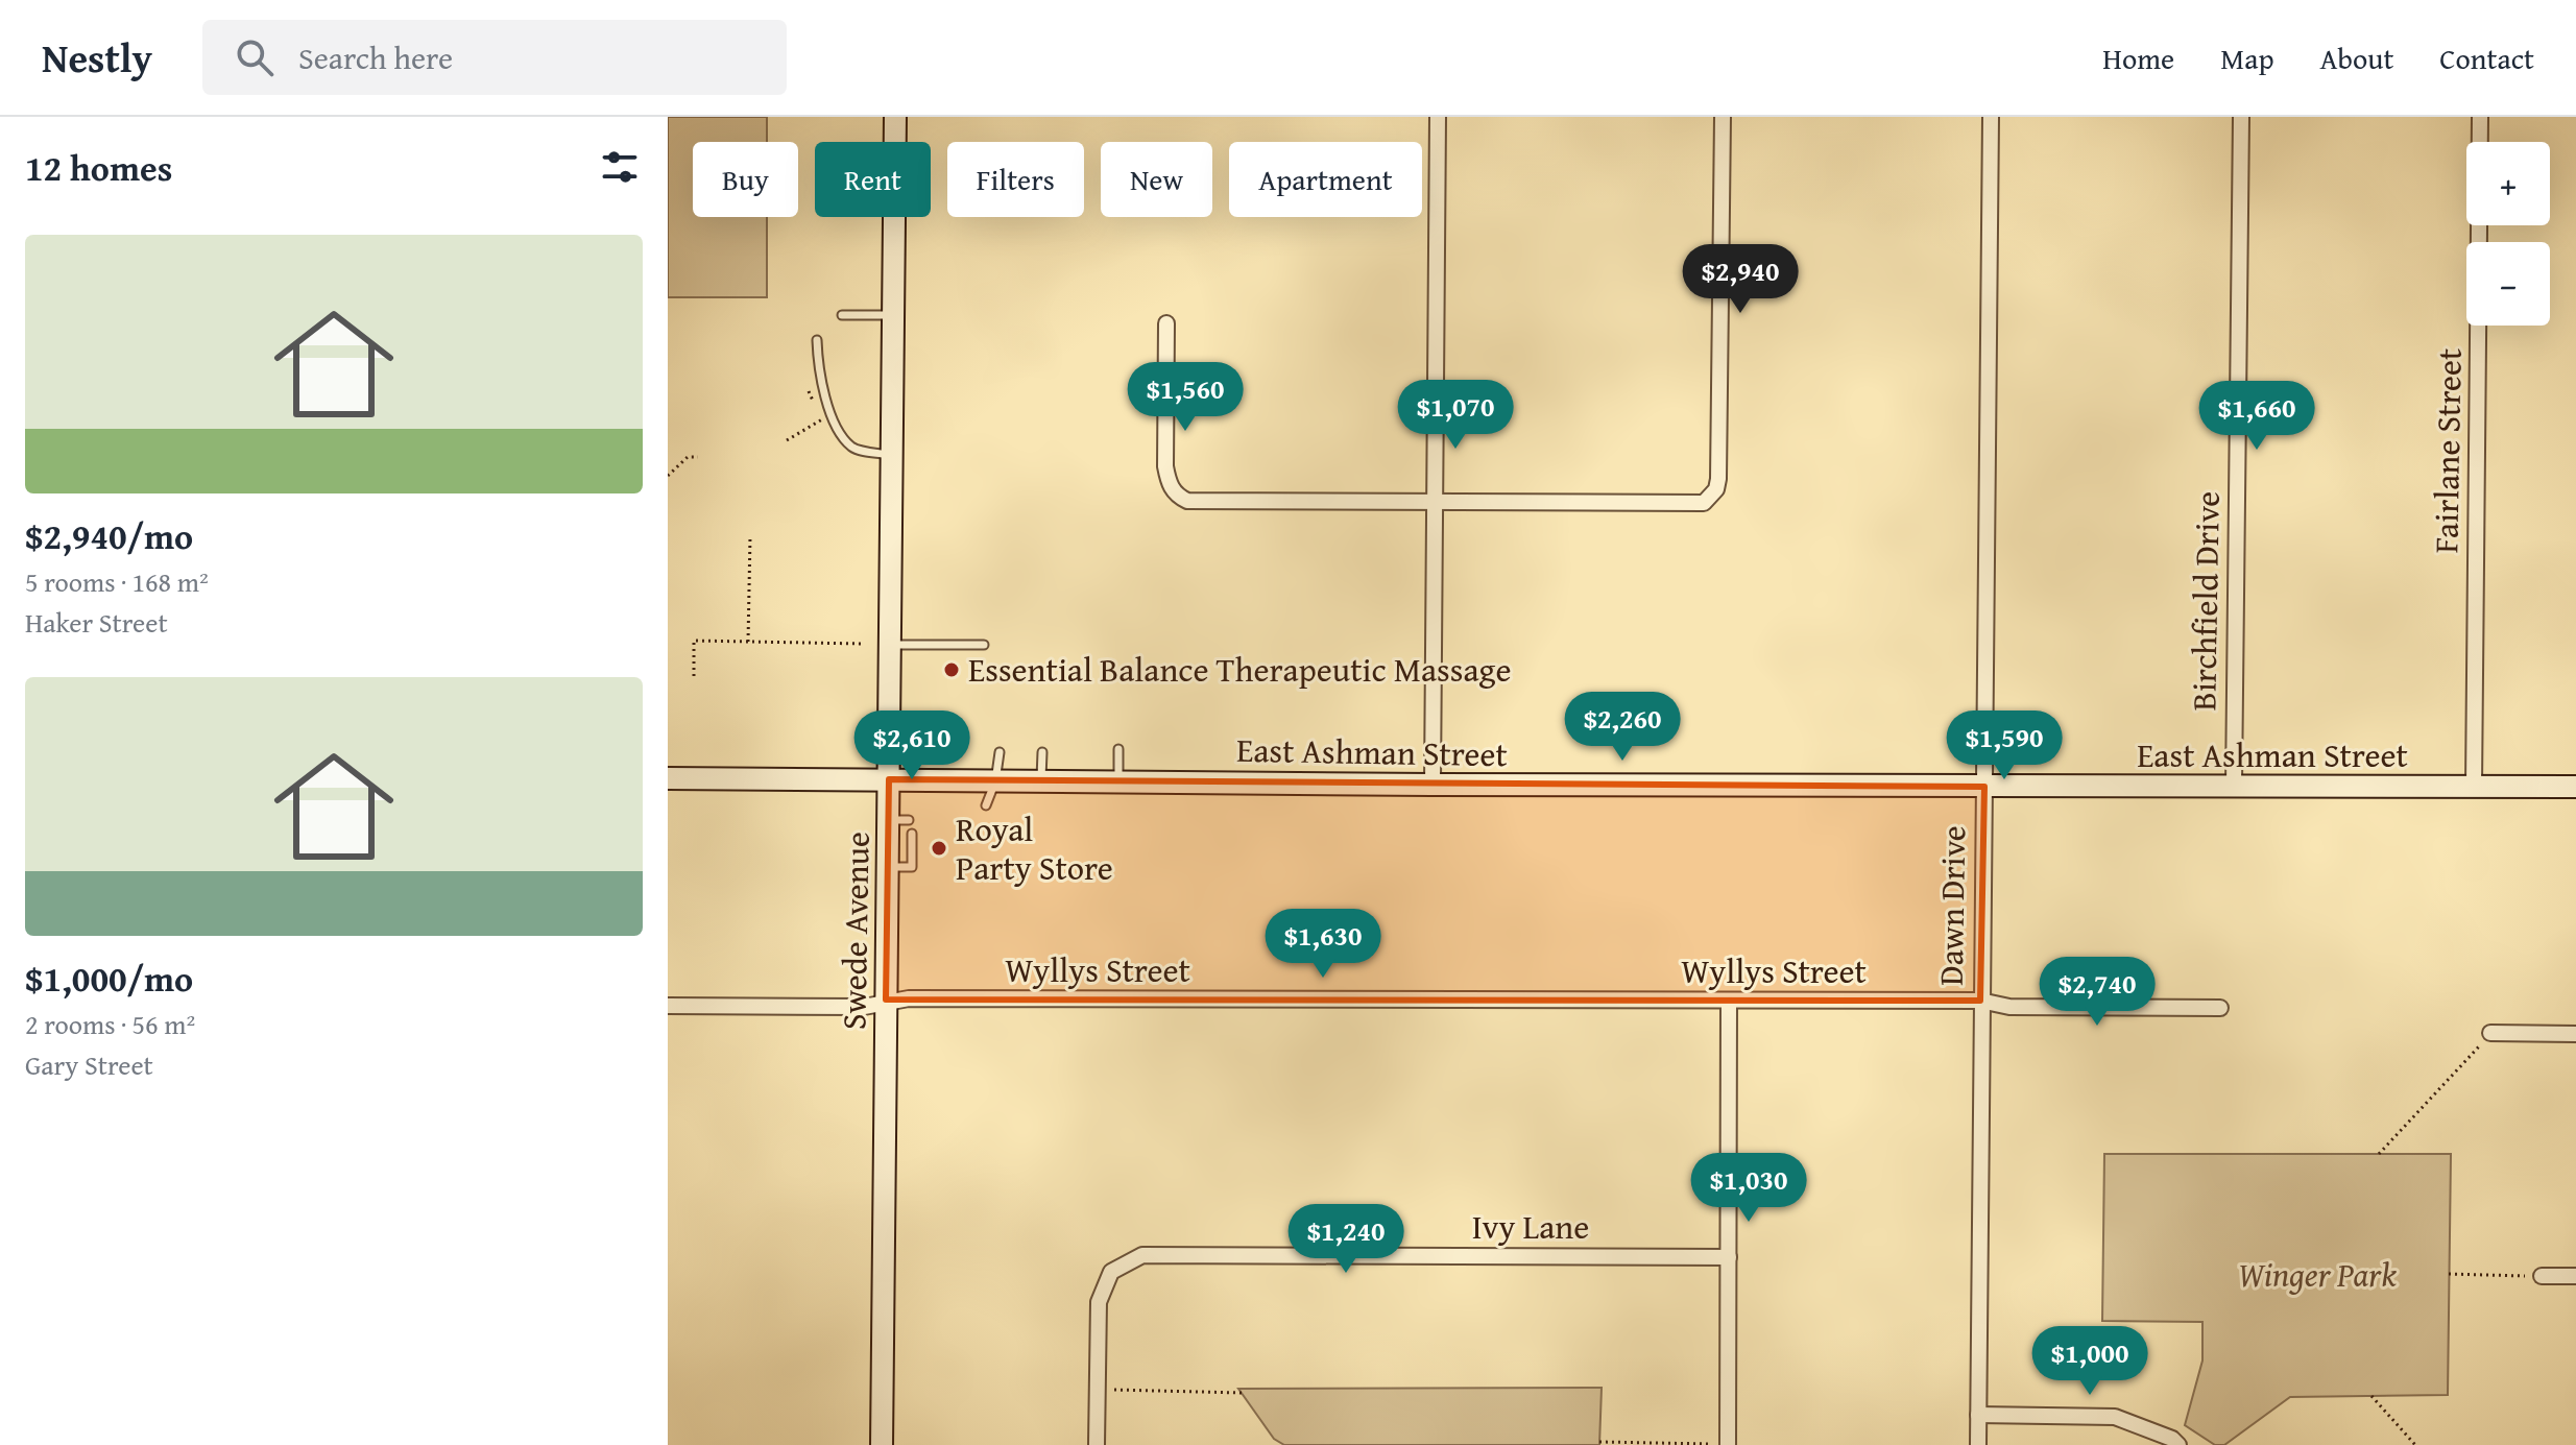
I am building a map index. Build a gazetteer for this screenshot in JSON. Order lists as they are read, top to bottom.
{
  "streets": {
    "street": [
      "Fairlane Street",
      "Birchfield Drive",
      "East Ashman Street",
      "Dawn Drive",
      "Swede Avenue",
      "Wyllys Street",
      "Ivy Lane"
    ]
  },
  "crossings": [
    ["Fairlane Street", "East Ashman Street"],
    ["Birchfield Drive", "East Ashman Street"],
    ["East Ashman Street", "Dawn Drive"],
    ["East Ashman Street", "Swede Avenue"],
    ["Dawn Drive", "Wyllys Street"],
    ["Swede Avenue", "Wyllys Street"]
  ],
  "parks": ["Winger Park"],
  "places": ["Essential Balance Therapeutic Massage", "Royal Party Store"],
  "page": {
    "header": "Nestly",
    "search": "Search here",
    "nav": [
      "Home",
      "Map",
      "About",
      "Contact"
    ],
    "heading": "12 homes",
    "map_buttons": ["+", "−"],
    "chip": [
      "Buy",
      "Rent",
      "Filters",
      "New",
      "Apartment"
    ],
    "list": [
      {
        "name": "$2,940/mo",
        "note": "5 rooms · 168 m² · Haker Street"
      },
      {
        "name": "$1,000/mo",
        "note": "2 rooms · 56 m² · Gary Street"
      }
    ],
    "price": [
      "$2,940",
      "$1,560",
      "$1,070",
      "$1,660",
      "$2,260",
      "$2,610",
      "$1,590",
      "$1,630",
      "$2,740",
      "$1,030",
      "$1,240",
      "$1,000"
    ]
  }
}
